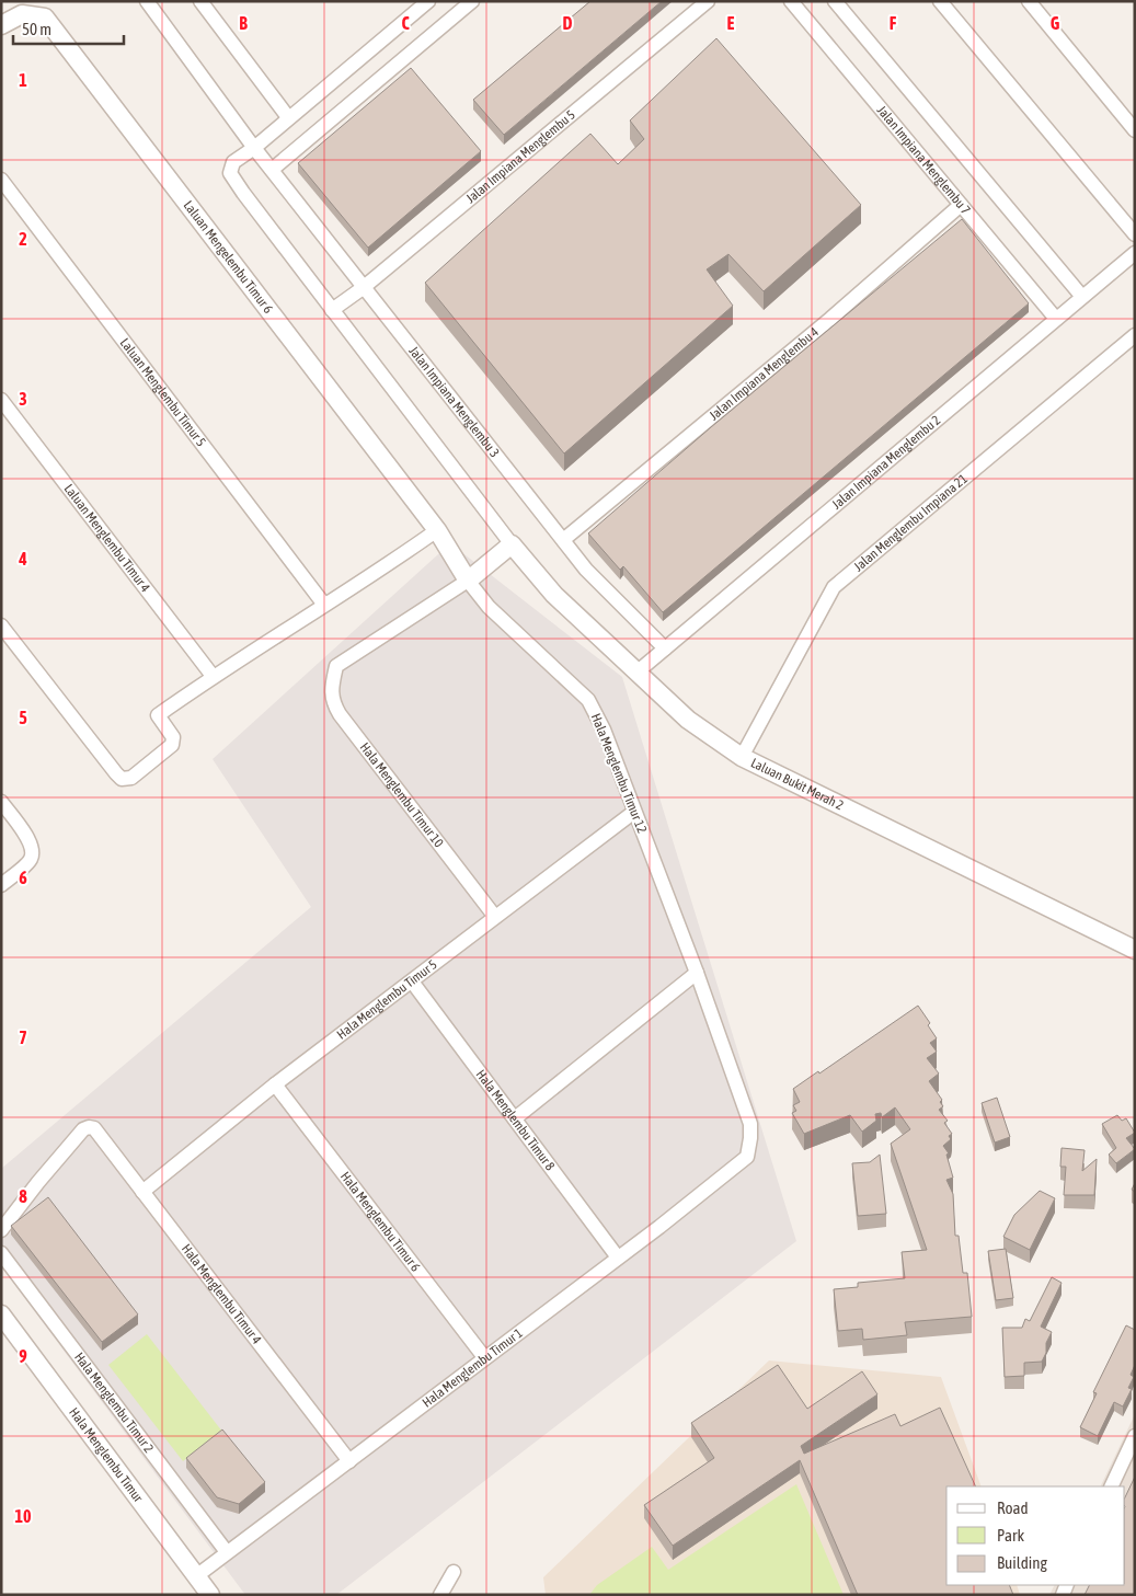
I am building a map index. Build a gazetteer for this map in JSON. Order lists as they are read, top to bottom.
{
  "streets": {
    "street": [
      "Jalan Impiana Menglembu 5",
      "Jalan Impiana Menglembu 7",
      "Laluan Mengelembu Timur 6",
      "Jalan Impiana Menglembu 4",
      "Laluan Menglembu Timur 5",
      "Jalan Impiana Menglembu 3",
      "Jalan Impiana Menglembu 2",
      "Jalan Menglembu Impiana 21",
      "Laluan Menglembu Timur 4",
      "Hala Menglembu Timur 12",
      "Laluan Bukit Merah 2",
      "Hala Menglembu Timur 10",
      "Hala Menglembu Timur 5",
      "Hala Menglembu Timur 8",
      "Hala Menglembu Timur 6",
      "Hala Menglembu Timur 4",
      "Hala Menglembu Timur 1",
      "Hala Menglembu Timur 2",
      "Hala Menglembu Timur"
    ]
  },
  "crossings": [
    ["Jalan Impiana Menglembu 5", "Jalan Impiana Menglembu 3"],
    ["Jalan Impiana Menglembu 7", "Jalan Impiana Menglembu 4"],
    ["Jalan Impiana Menglembu 7", "Jalan Impiana Menglembu 2"],
    ["Laluan Mengelembu Timur 6", "Hala Menglembu Timur 12"],
    ["Laluan Mengelembu Timur 6", "Hala Menglembu Timur 10"],
    ["Jalan Impiana Menglembu 4", "Jalan Impiana Menglembu 3"],
    ["Jalan Impiana Menglembu 3", "Jalan Impiana Menglembu 2"],
    ["Jalan Impiana Menglembu 2", "Laluan Bukit Merah 2"],
    ["Jalan Menglembu Impiana 21", "Laluan Bukit Merah 2"],
    ["Hala Menglembu Timur 12", "Hala Menglembu Timur 10"],
    ["Hala Menglembu Timur 12", "Hala Menglembu Timur 5"],
    ["Hala Menglembu Timur 12", "Hala Menglembu Timur 1"],
    ["Hala Menglembu Timur 10", "Hala Menglembu Timur 5"],
    ["Hala Menglembu Timur 5", "Hala Menglembu Timur 8"],
    ["Hala Menglembu Timur 5", "Hala Menglembu Timur 6"],
    ["Hala Menglembu Timur 5", "Hala Menglembu Timur 4"],
    ["Hala Menglembu Timur 8", "Hala Menglembu Timur 1"],
    ["Hala Menglembu Timur 6", "Hala Menglembu Timur 1"],
    ["Hala Menglembu Timur 4", "Hala Menglembu Timur 1"],
    ["Hala Menglembu Timur 1", "Hala Menglembu Timur 2"],
    ["Hala Menglembu Timur 1", "Hala Menglembu Timur"]
  ],
  "legend": ["Road", "Park", "Building"],
  "scale_bar": "50 m",
  "grid": {
    "columns": [
      "B",
      "C",
      "D",
      "E",
      "F",
      "G"
    ],
    "rows": [
      "1",
      "2",
      "3",
      "4",
      "5",
      "6",
      "7",
      "8",
      "9",
      "10"
    ]
  }
}
